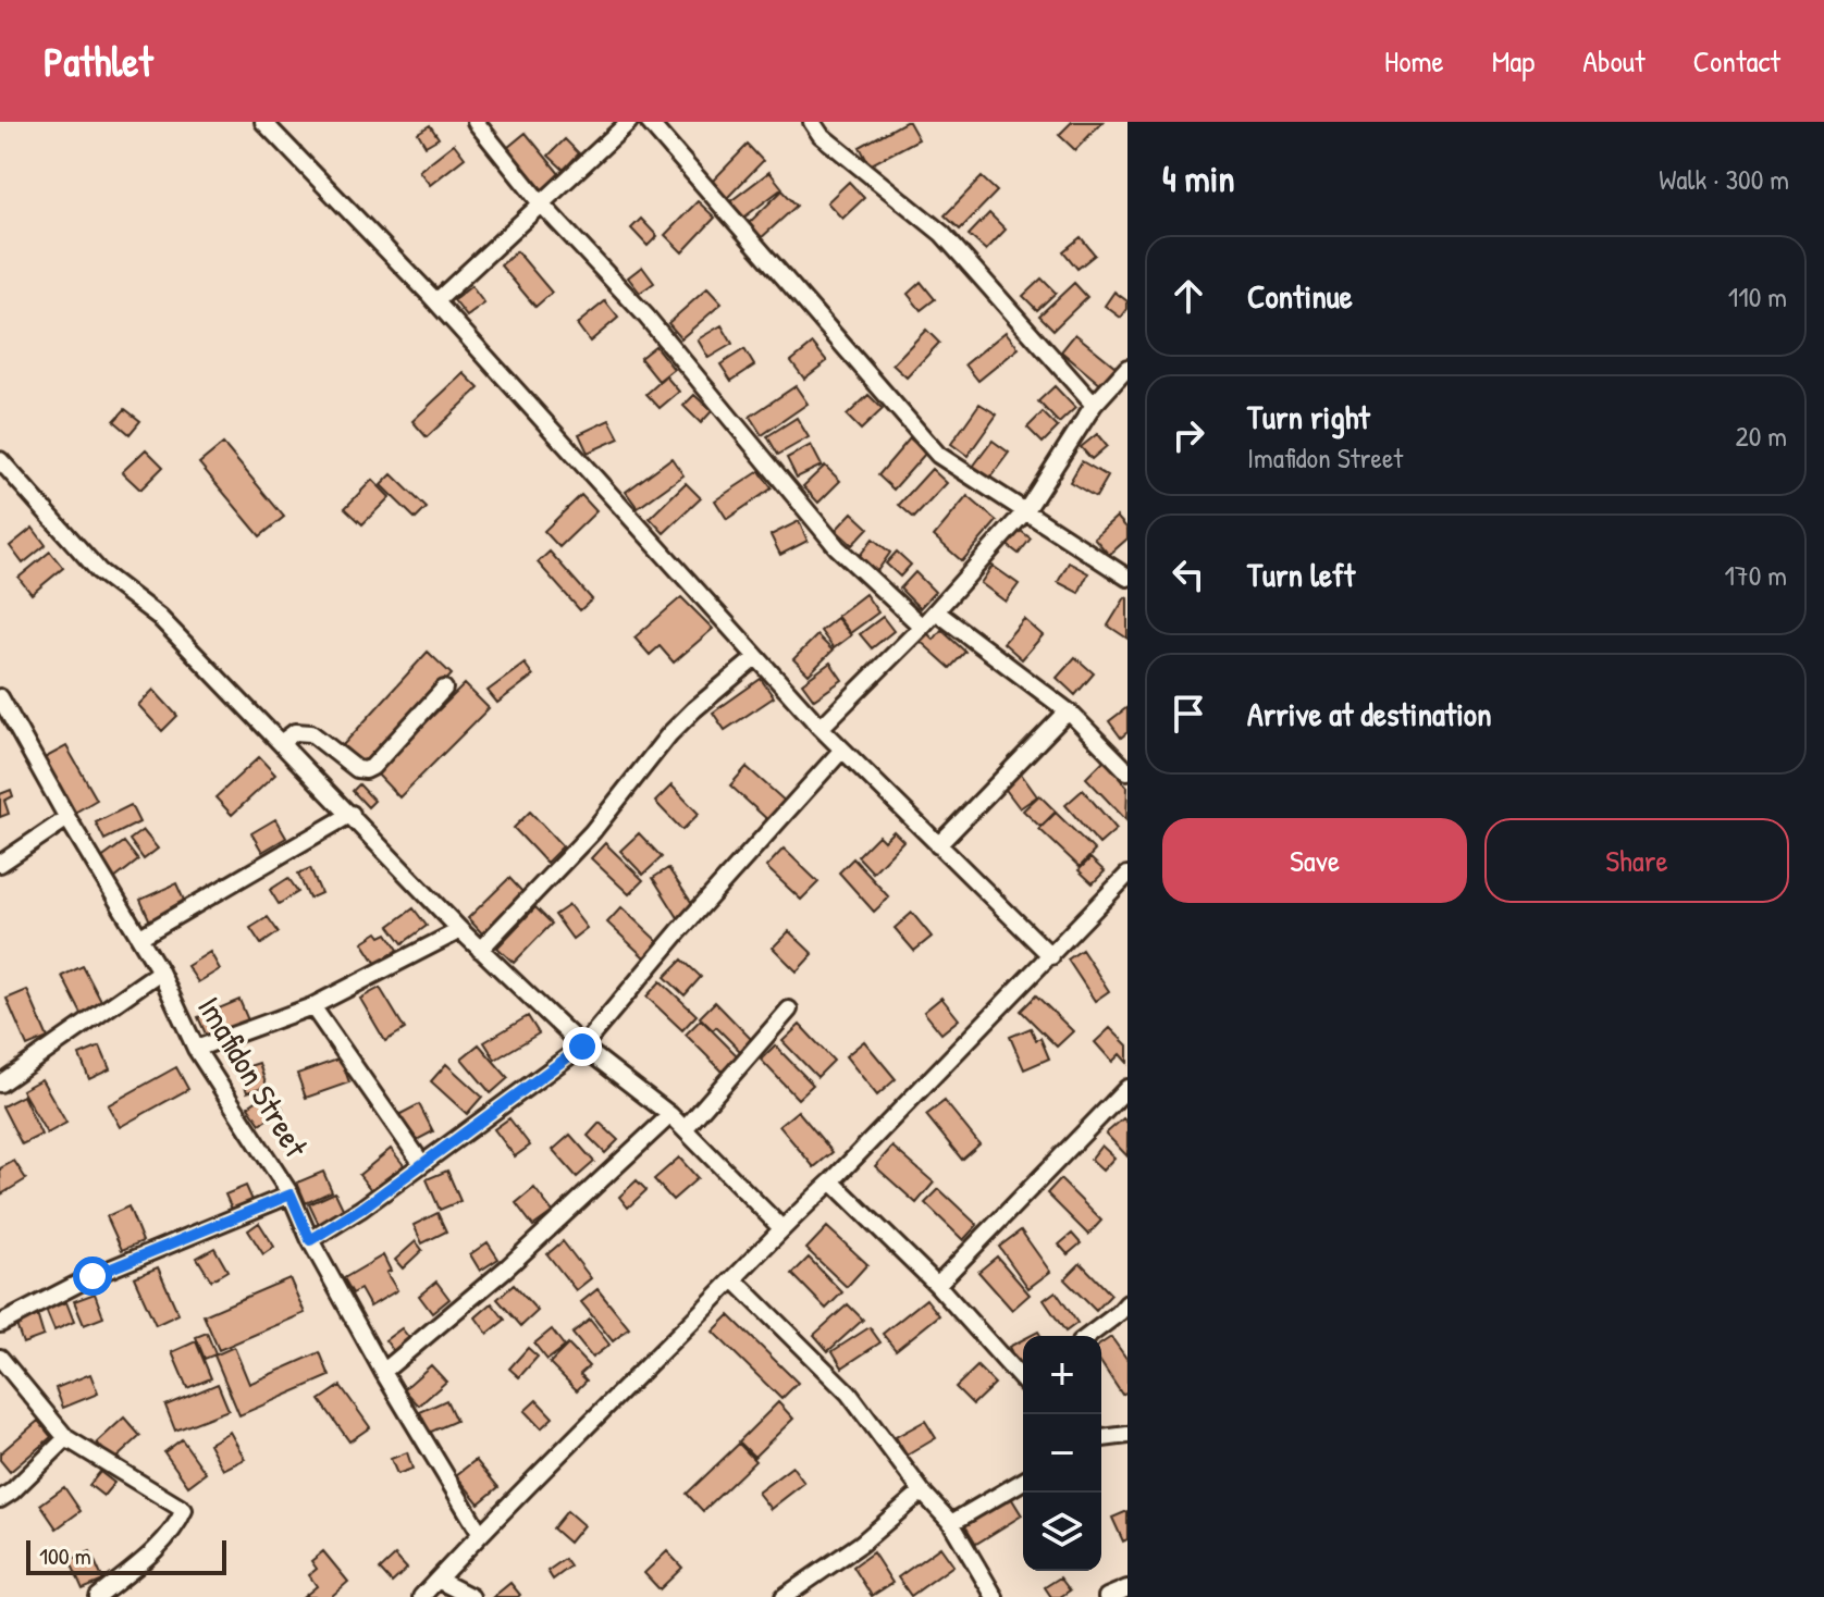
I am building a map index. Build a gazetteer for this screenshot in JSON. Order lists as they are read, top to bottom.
{
  "streets": {
    "street": ["Imafidon Street"]
  },
  "scale_bar": "100 m",
  "page": {
    "header": "Pathlet",
    "nav": [
      "Home",
      "Map",
      "About",
      "Contact"
    ],
    "heading": ["4 min", "Walk · 300 m"],
    "list": [
      ["Continue", "110 m"],
      ["Turn right", "Imafidon Street", "20 m"],
      ["Turn left", "170 m"],
      "Arrive at destination"
    ],
    "buttons": ["Save", "Share"],
    "map_buttons": ["+", "−"],
    "scale": "100 m"
  }
}
